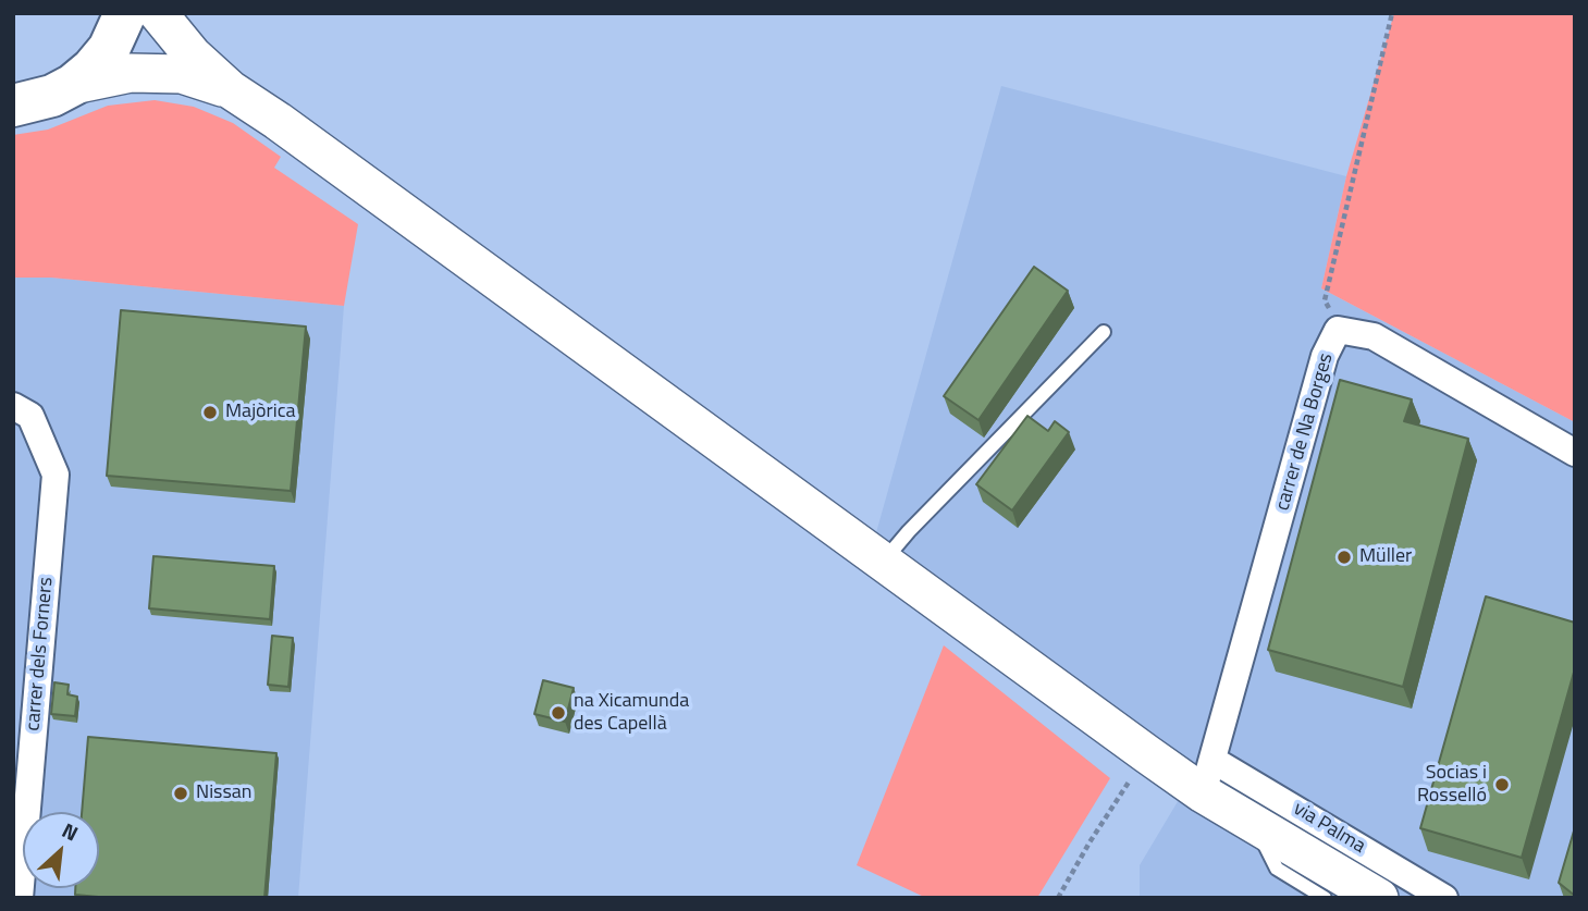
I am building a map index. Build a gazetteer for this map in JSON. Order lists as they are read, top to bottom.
{
  "streets": {
    "street": ["carrer de Na Borges", "carrer dels Forners", "via Palma"]
  },
  "crossings": [
    ["carrer de Na Borges", "via Palma"]
  ],
  "places": [
    "Majòrica",
    "Müller",
    "na Xicamunda des Capellà",
    "Socias i Rosselló",
    "Nissan"
  ],
  "north": "top right"
}
